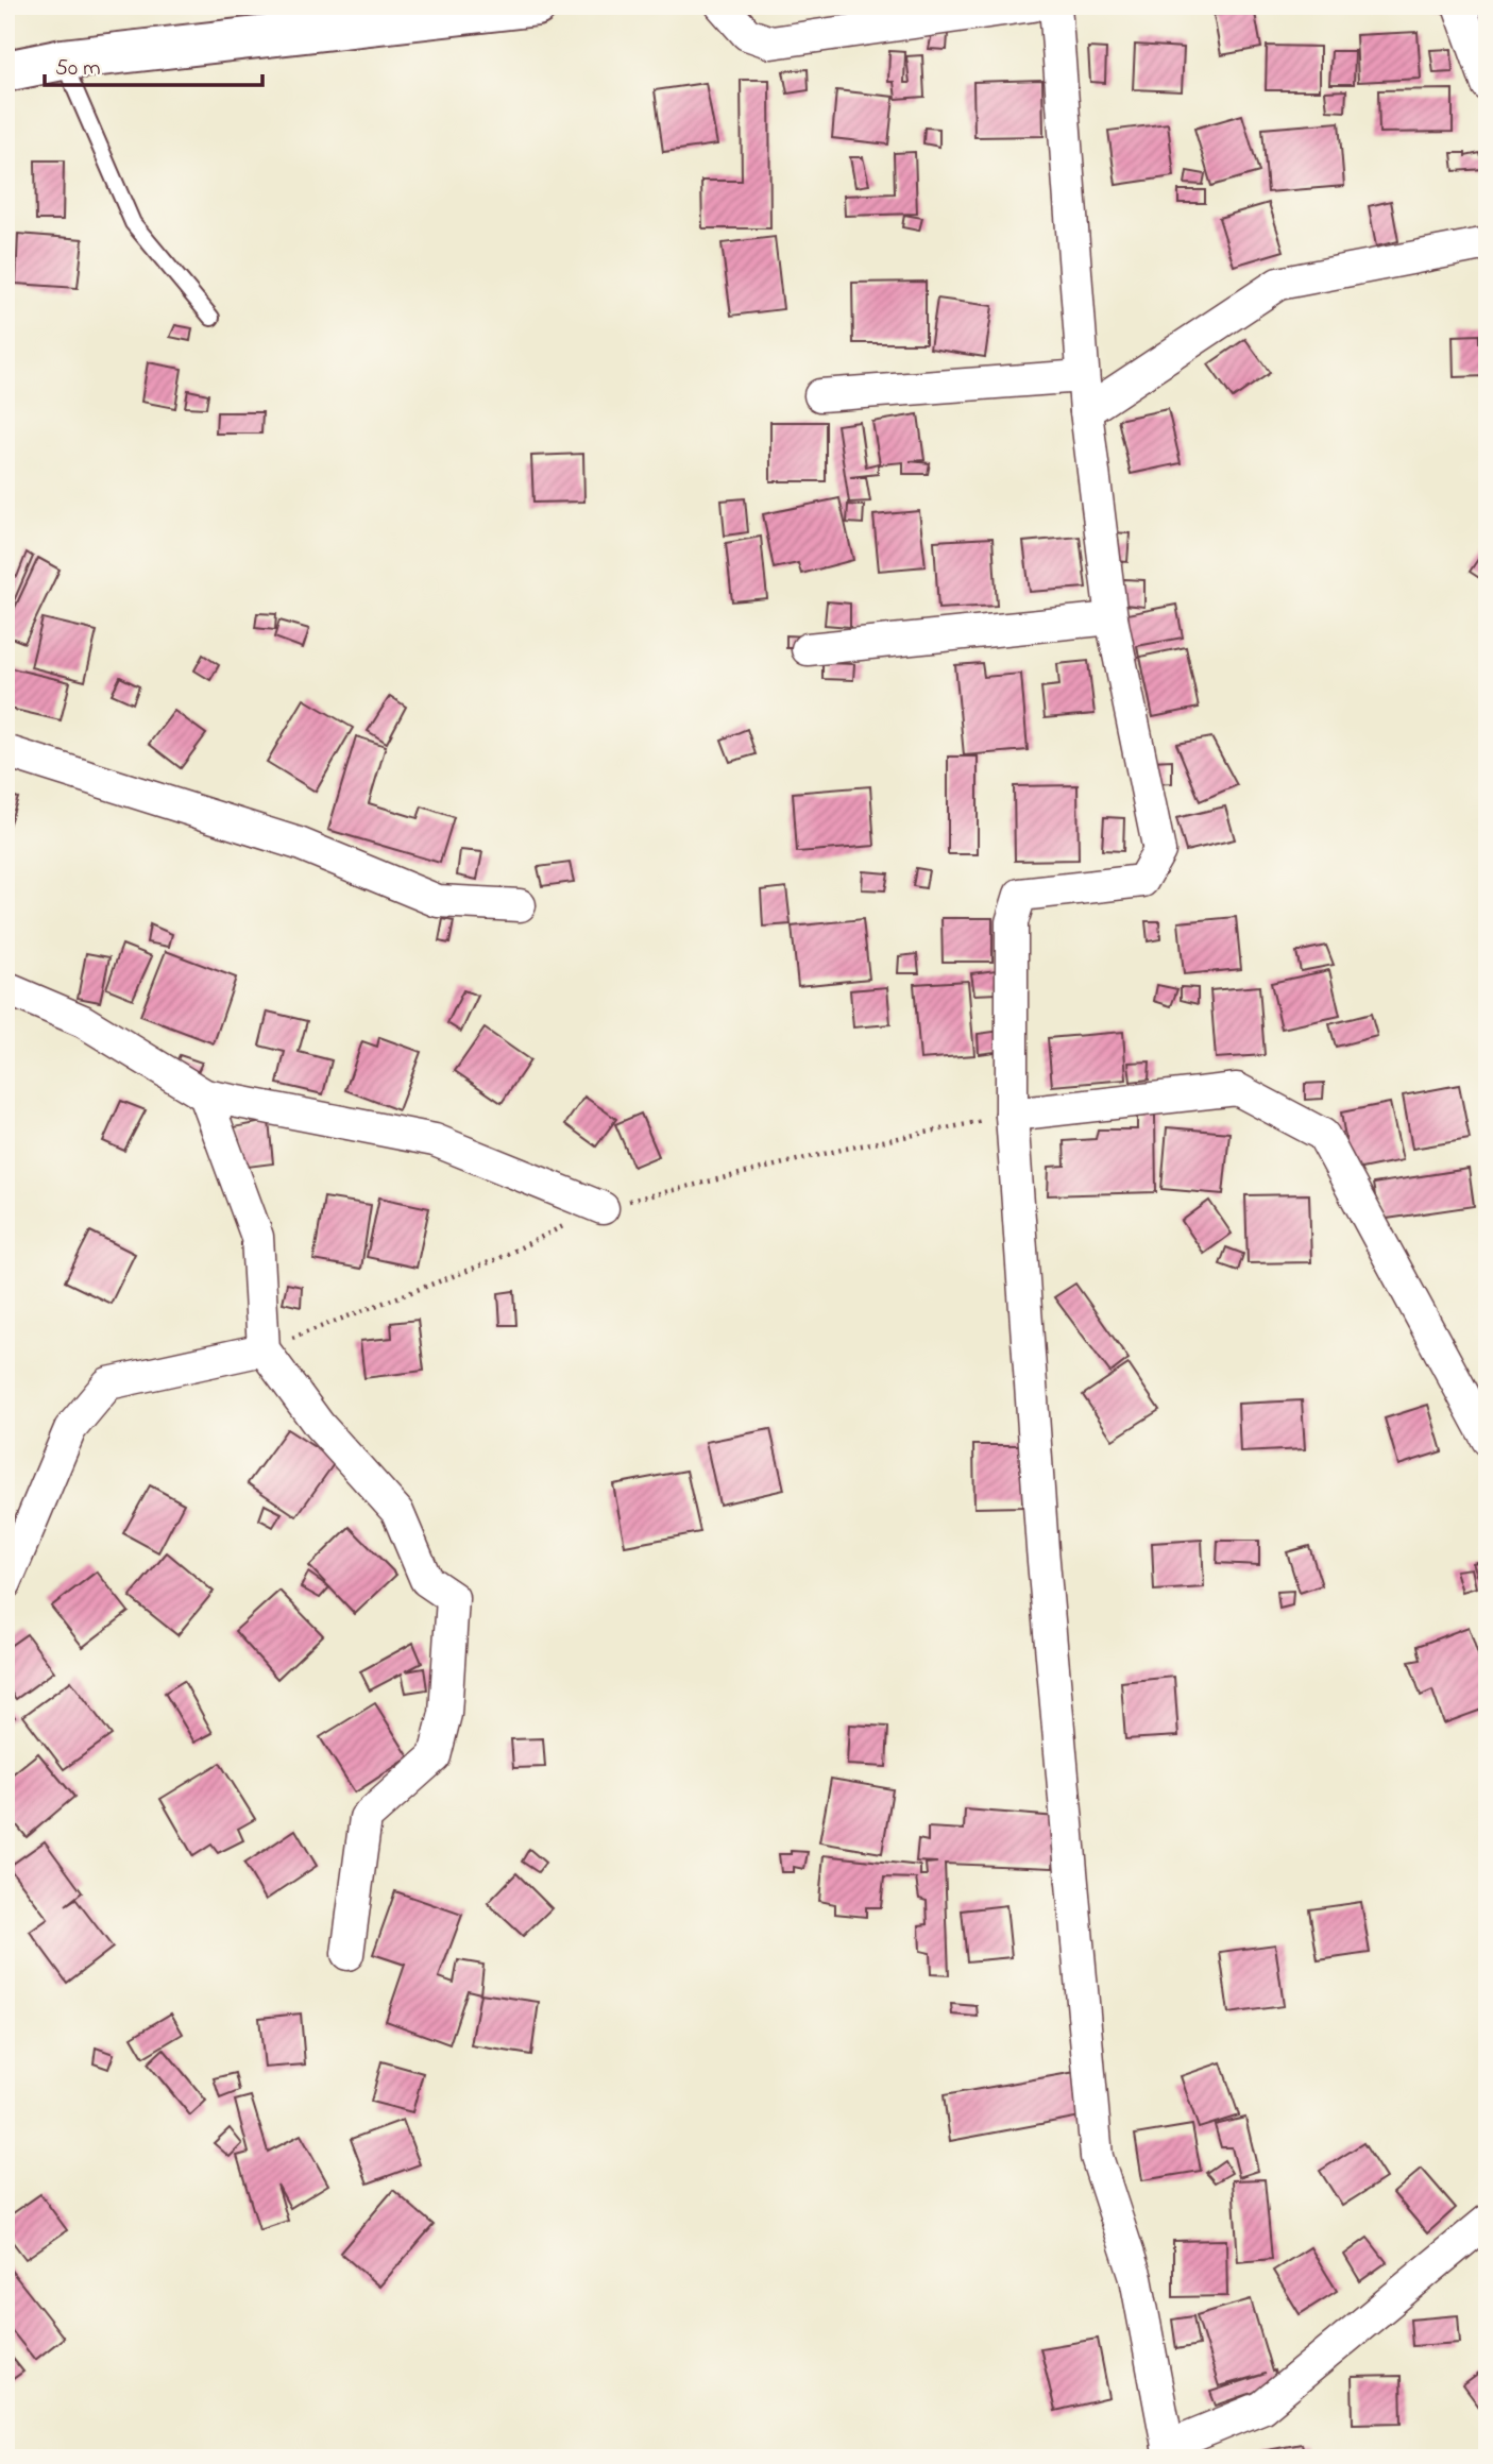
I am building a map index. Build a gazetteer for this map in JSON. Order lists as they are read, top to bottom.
{
  "scale_bar": "50 m"
}
